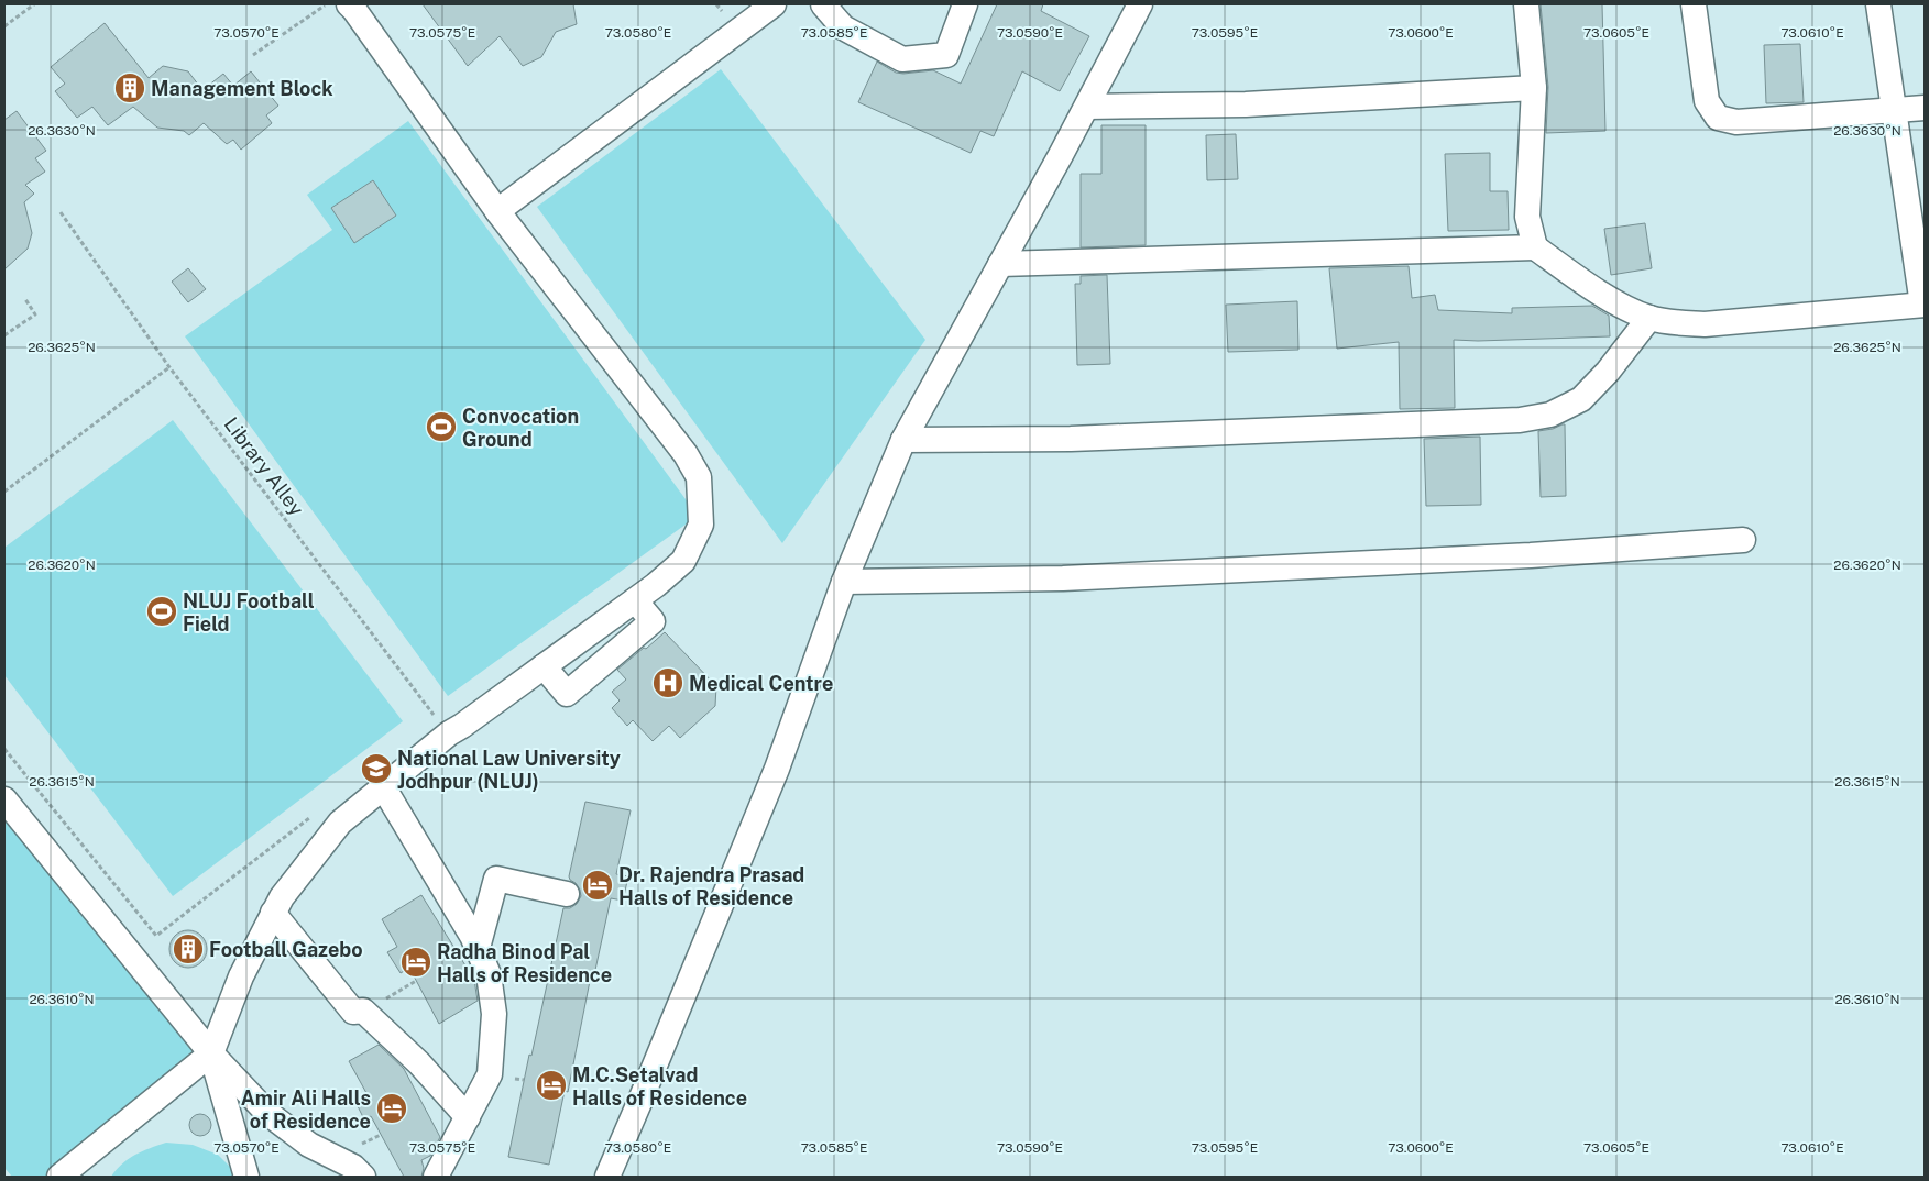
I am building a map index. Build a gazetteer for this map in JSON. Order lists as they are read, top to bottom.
{
  "streets": {
    "path": ["Library Alley"]
  },
  "places": {
    "building": ["Management Block", "Football Gazebo"],
    "sports": ["Convocation Ground", "NLUJ Football Field"],
    "hospital": ["Medical Centre"],
    "school or university": ["National Law University Jodhpur (NLUJ)"],
    "hotel": [
      "Dr. Rajendra Prasad Halls of Residence",
      "Radha Binod Pal Halls of Residence",
      "M.C.Setalvad Halls of Residence",
      "Amir Ali Halls of Residence"
    ]
  },
  "coordinates": [
    "73.0570°E",
    "73.0575°E",
    "73.0580°E",
    "73.0585°E",
    "73.0590°E",
    "73.0595°E",
    "73.0600°E",
    "73.0605°E",
    "73.0610°E",
    "26.3630°N",
    "26.3625°N",
    "26.3620°N",
    "26.3615°N",
    "26.3610°N"
  ]
}
